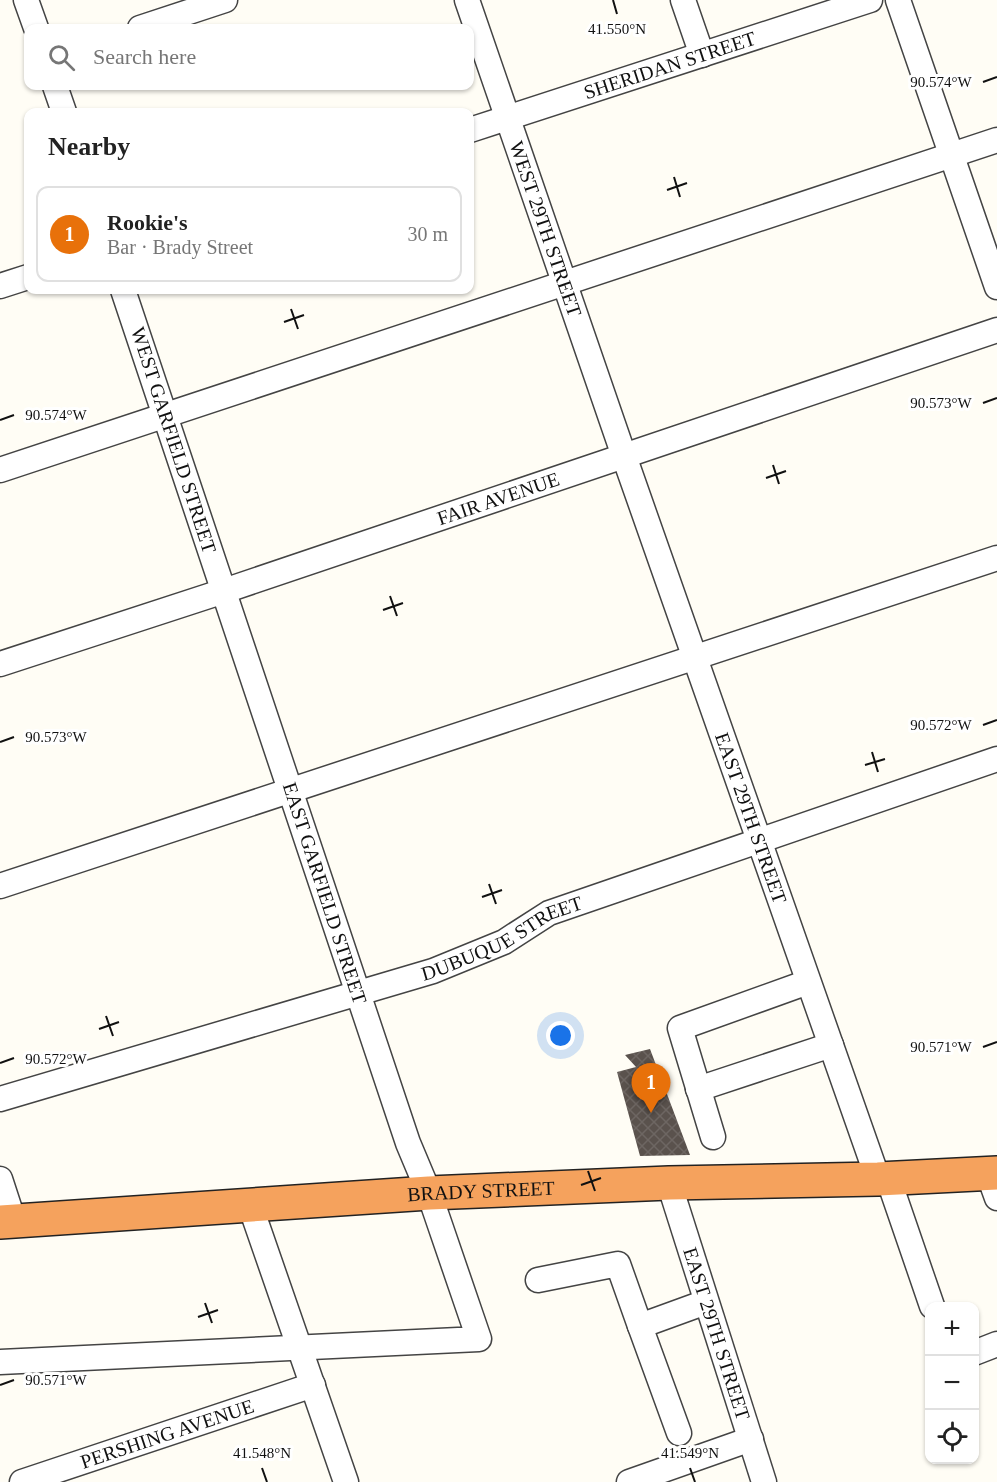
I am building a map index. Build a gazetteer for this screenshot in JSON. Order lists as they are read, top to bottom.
{
  "streets": {
    "highway": ["BRADY STREET"],
    "street": [
      "SHERIDAN STREET",
      "WEST 29TH STREET",
      "WEST GARFIELD STREET",
      "FAIR AVENUE",
      "EAST 29TH STREET",
      "EAST GARFIELD STREET",
      "DUBUQUE STREET",
      "PERSHING AVENUE"
    ]
  },
  "crossings": [
    ["SHERIDAN STREET", "WEST 29TH STREET"],
    ["WEST 29TH STREET", "FAIR AVENUE"],
    ["WEST 29TH STREET", "EAST 29TH STREET"],
    ["WEST GARFIELD STREET", "FAIR AVENUE"],
    ["WEST GARFIELD STREET", "EAST GARFIELD STREET"],
    ["FAIR AVENUE", "EAST 29TH STREET"],
    ["FAIR AVENUE", "EAST GARFIELD STREET"],
    ["EAST 29TH STREET", "DUBUQUE STREET"],
    ["EAST 29TH STREET", "BRADY STREET"],
    ["EAST GARFIELD STREET", "DUBUQUE STREET"],
    ["EAST GARFIELD STREET", "BRADY STREET"]
  ],
  "page": {
    "search": "Search here",
    "heading": "Nearby",
    "list": [
      {
        "mark": "1",
        "name": "Rookie's",
        "note": "Bar · Brady Street",
        "value": "30 m"
      }
    ],
    "pins": "1",
    "map_buttons": ["+", "−"]
  },
  "coordinates": [
    "41.550°N",
    "90.574°W",
    "90.573°W",
    "90.572°W",
    "90.571°W",
    "41.548°N",
    "41.549°N"
  ]
}
